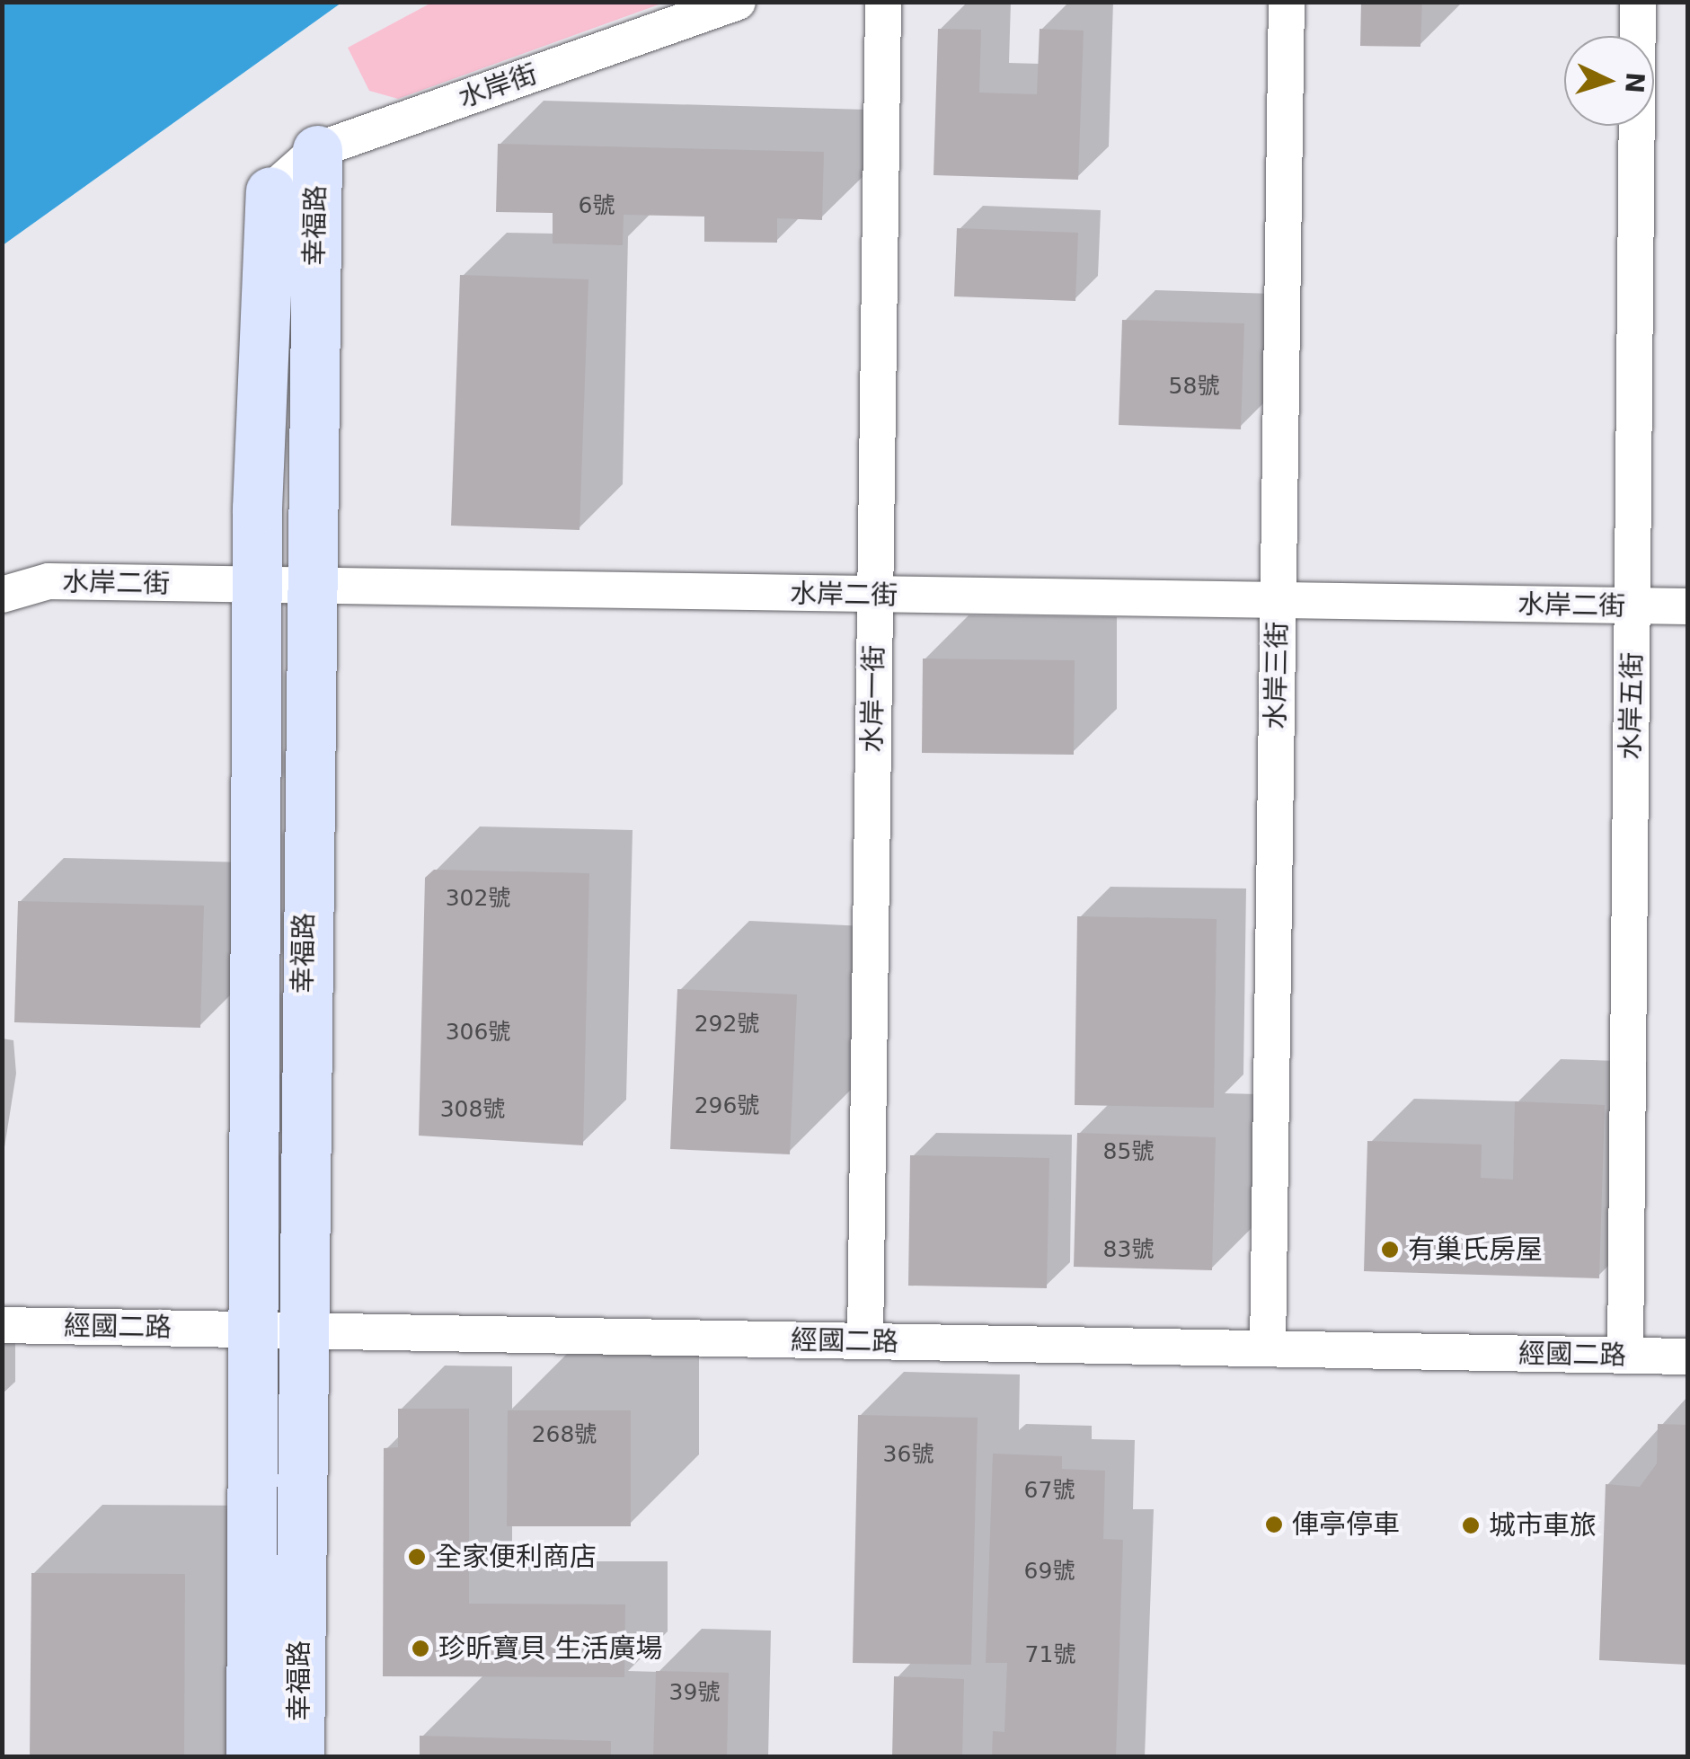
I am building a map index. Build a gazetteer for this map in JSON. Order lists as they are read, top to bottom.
{
  "streets": {
    "street": [
      "水岸街",
      "幸福路",
      "水岸二街",
      "水岸三街",
      "水岸一街",
      "水岸五街",
      "經國二路"
    ]
  },
  "crossings": [
    ["水岸街", "幸福路"],
    ["幸福路", "水岸二街"],
    ["幸福路", "經國二路"],
    ["水岸二街", "水岸三街"],
    ["水岸二街", "水岸一街"],
    ["水岸二街", "水岸五街"],
    ["水岸三街", "經國二路"],
    ["水岸一街", "經國二路"],
    ["水岸五街", "經國二路"]
  ],
  "places": [
    "有巢氏房屋",
    "俥亭停車",
    "城市車旅",
    "全家便利商店",
    "珍昕寶貝 生活廣場"
  ],
  "house_numbers": [
    "6號",
    "58號",
    "302號",
    "292號",
    "306號",
    "296號",
    "308號",
    "85號",
    "83號",
    "268號",
    "36號",
    "67號",
    "69號",
    "71號",
    "39號"
  ],
  "north": "right"
}
